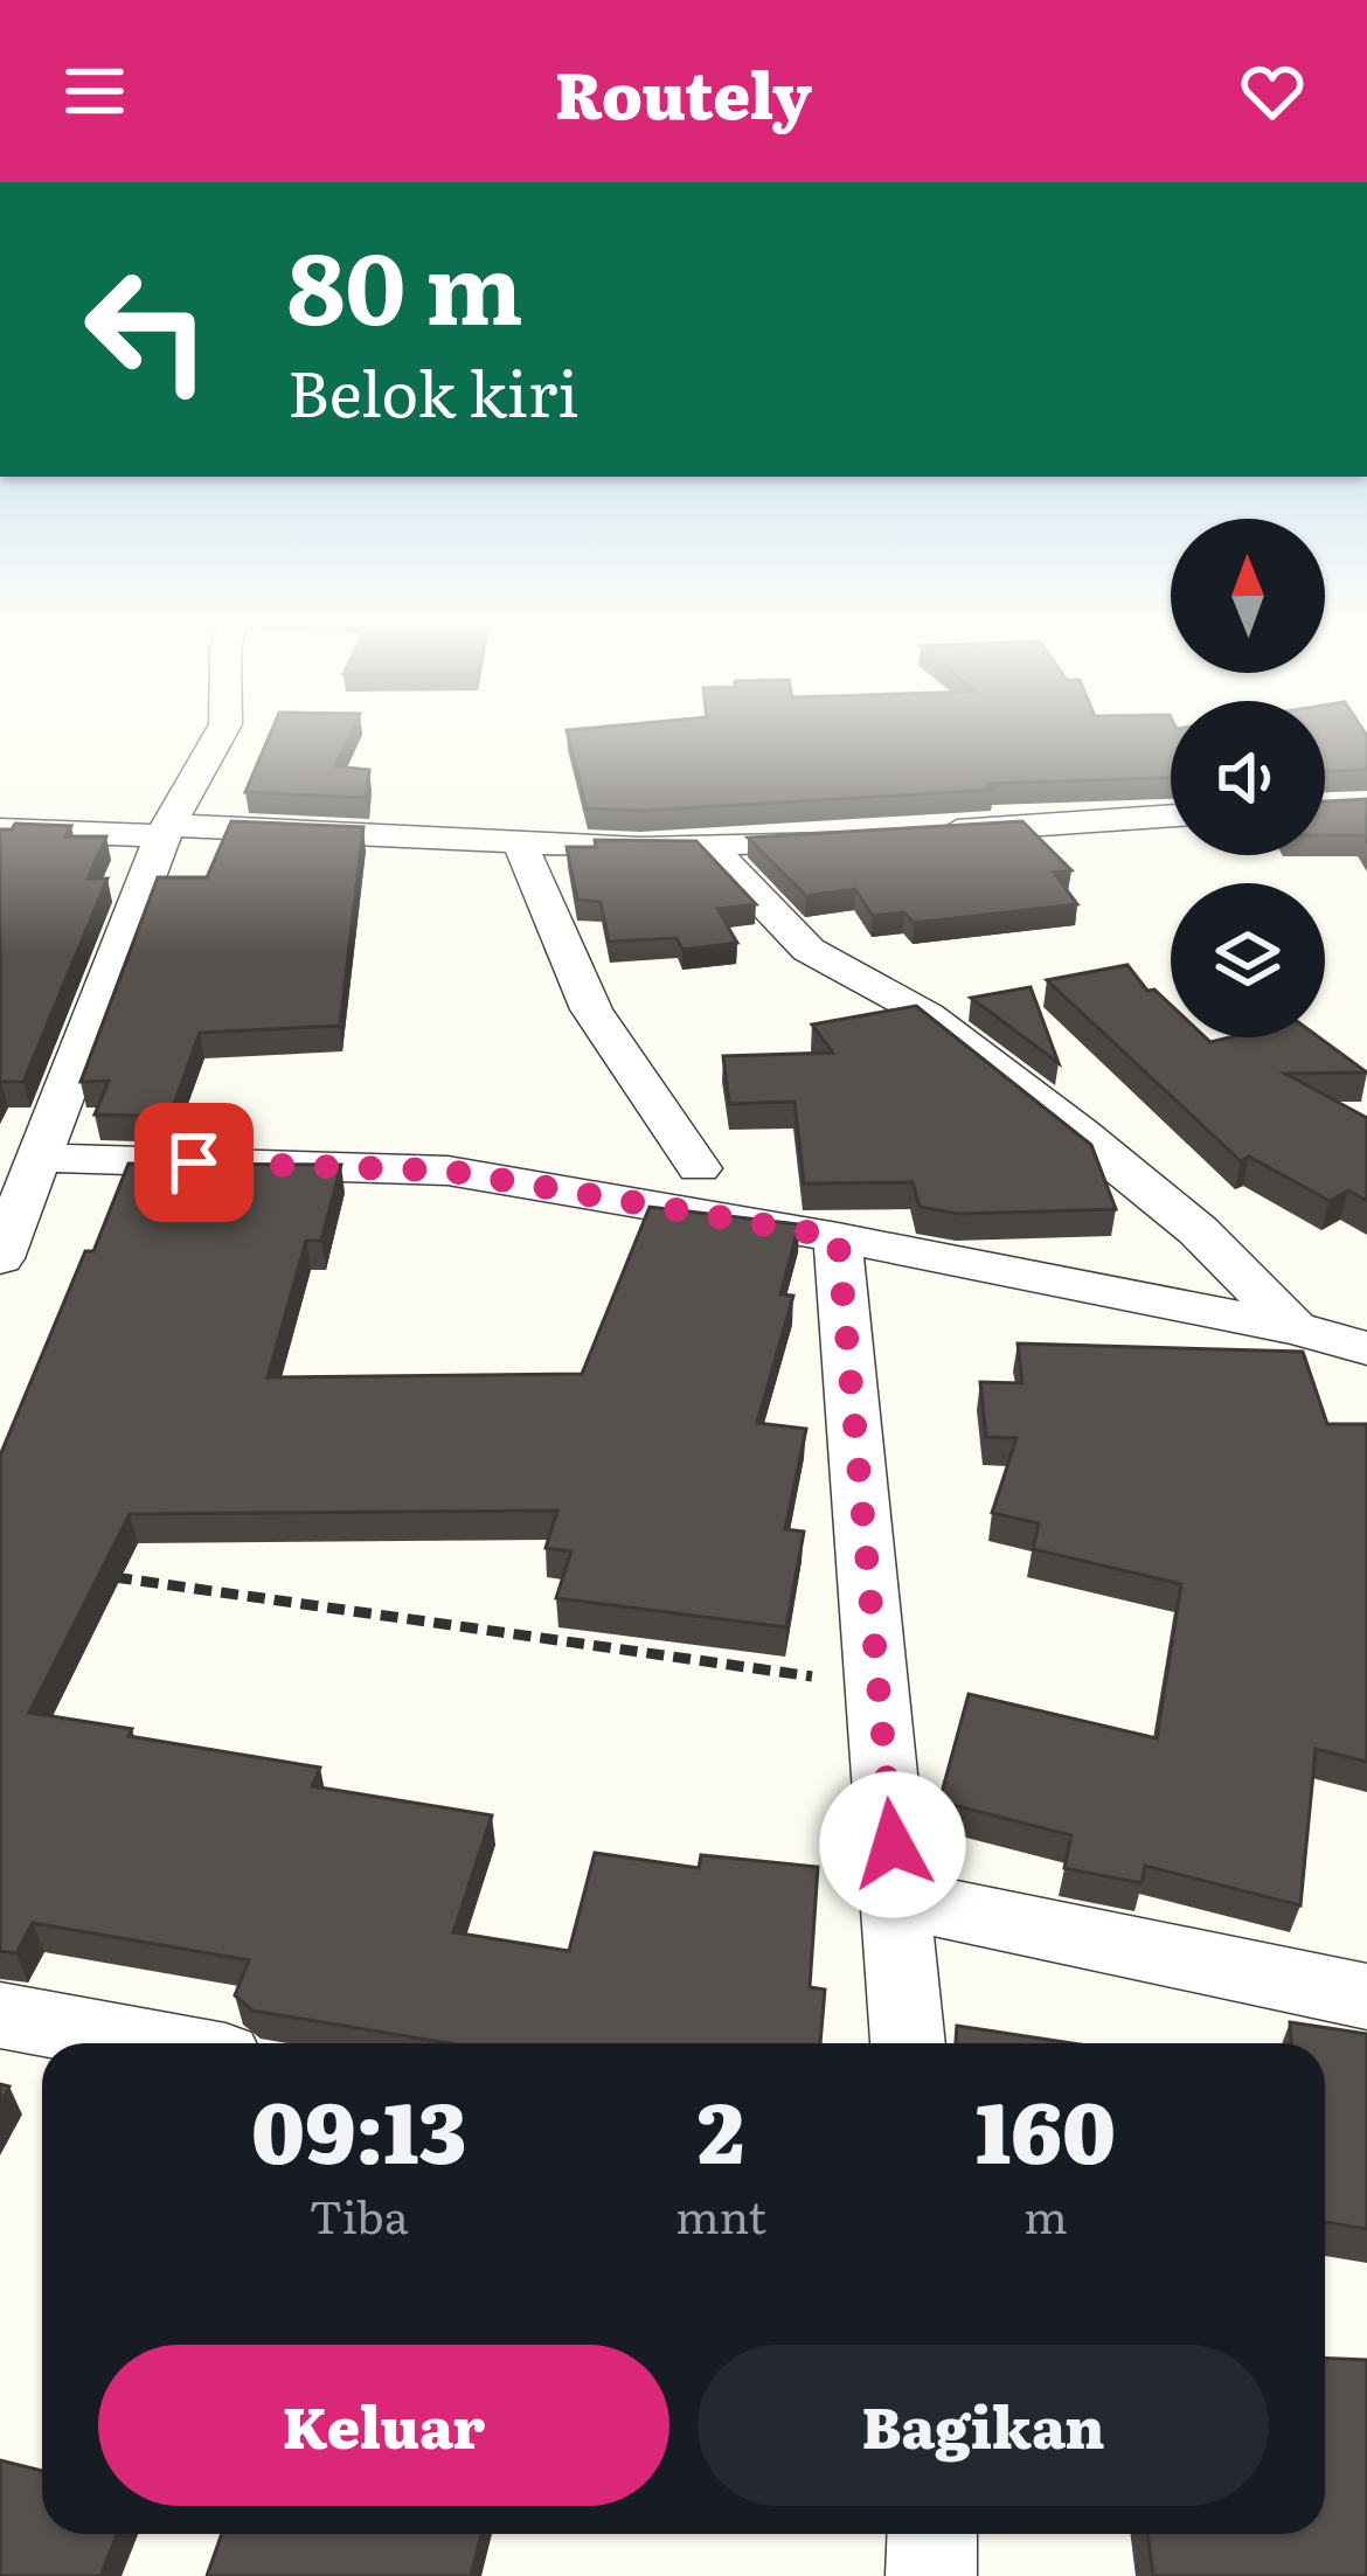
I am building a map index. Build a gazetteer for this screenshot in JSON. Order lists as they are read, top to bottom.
{
  "north": "top",
  "page": {
    "header": "Routely",
    "turn": ["80 m", "Belok kiri"],
    "eta": [
      "09:13",
      "Tiba",
      "2",
      "mnt",
      "160",
      "m"
    ],
    "buttons": ["Keluar", "Bagikan"]
  }
}
